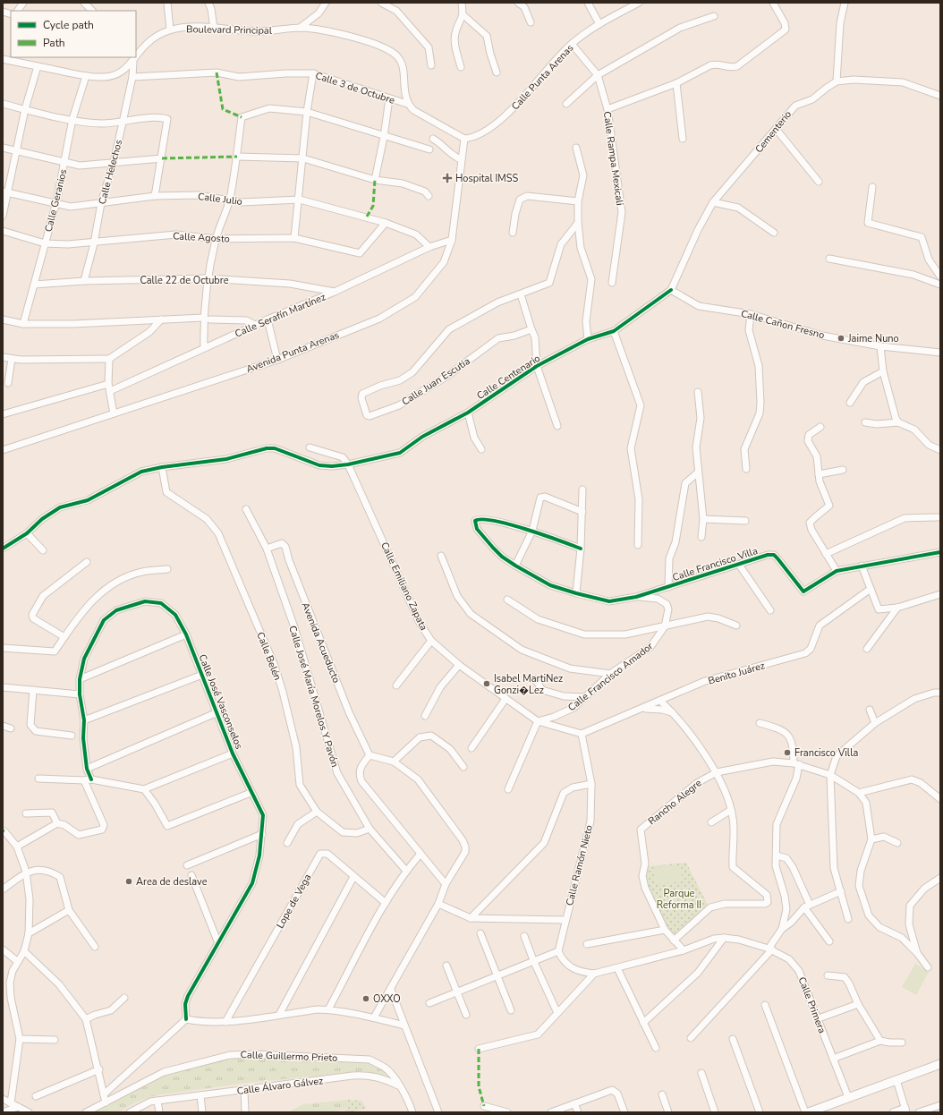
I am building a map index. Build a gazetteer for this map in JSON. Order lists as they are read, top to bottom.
{
  "streets": {
    "street": [
      "Boulevard Principal",
      "Calle Punta Arenas",
      "Calle 3 de Octubre",
      "Cementerio",
      "Calle Rampa Mexicali",
      "Calle Helechos",
      "Calle Julio",
      "Calle Geranios",
      "Calle Agosto",
      "Calle 22 de Octubre",
      "Calle Serafín Martínez",
      "Calle Cañon Fresno",
      "Avenida Punta Arenas",
      "Calle Centenario",
      "Calle Juan Escutia",
      "Calle Francisco Villa",
      "Calle Emiliano Zapata",
      "Avenida Acueducto",
      "Calle Belén",
      "Benito Juárez",
      "Calle Francisco Amador",
      "Calle José María Morelos Y Pavón",
      "Calle José Vasconselos",
      "Rancho Alegre",
      "Calle Ramón Nieto",
      "Lope de Vega",
      "Calle Primera",
      "Calle Guillermo Prieto",
      "Calle Álvaro Gálvez"
    ]
  },
  "crossings": [
    ["Boulevard Principal", "Calle 3 de Octubre"],
    ["Boulevard Principal", "Calle Helechos"],
    ["Boulevard Principal", "Calle Geranios"],
    ["Calle Punta Arenas", "Calle Rampa Mexicali"],
    ["Calle Punta Arenas", "Avenida Punta Arenas"],
    ["Calle 3 de Octubre", "Calle Helechos"],
    ["Cementerio", "Calle Cañon Fresno"],
    ["Cementerio", "Calle Centenario"],
    ["Calle Helechos", "Calle Julio"],
    ["Calle Helechos", "Calle Agosto"],
    ["Calle Helechos", "Calle 22 de Octubre"],
    ["Calle Julio", "Calle Geranios"],
    ["Calle Julio", "Calle Agosto"],
    ["Calle Julio", "Calle Serafín Martínez"],
    ["Calle Geranios", "Calle Agosto"],
    ["Calle Geranios", "Calle 22 de Octubre"],
    ["Calle 22 de Octubre", "Calle Serafín Martínez"],
    ["Calle Serafín Martínez", "Avenida Punta Arenas"],
    ["Calle Cañon Fresno", "Calle Centenario"],
    ["Calle Centenario", "Calle Emiliano Zapata"],
    ["Calle Centenario", "Calle Belén"],
    ["Calle Francisco Villa", "Calle Francisco Amador"],
    ["Calle Emiliano Zapata", "Benito Juárez"],
    ["Calle Emiliano Zapata", "Calle Francisco Amador"],
    ["Calle Emiliano Zapata", "Calle Ramón Nieto"],
    ["Avenida Acueducto", "Calle José María Morelos Y Pavón"],
    ["Calle Belén", "Calle José María Morelos Y Pavón"],
    ["Benito Juárez", "Calle Ramón Nieto"],
    ["Rancho Alegre", "Calle Primera"],
    ["Calle Guillermo Prieto", "Calle Álvaro Gálvez"]
  ],
  "parks": ["Parque Reforma II"],
  "places": {
    "health": ["Hospital IMSS"],
    "other": [
      "Jaime Nuno",
      "Isabel MartiNez Gonzi�Lez",
      "Francisco Villa",
      "Area de deslave",
      "OXXO"
    ]
  },
  "legend": ["Cycle path", "Path"]
}
